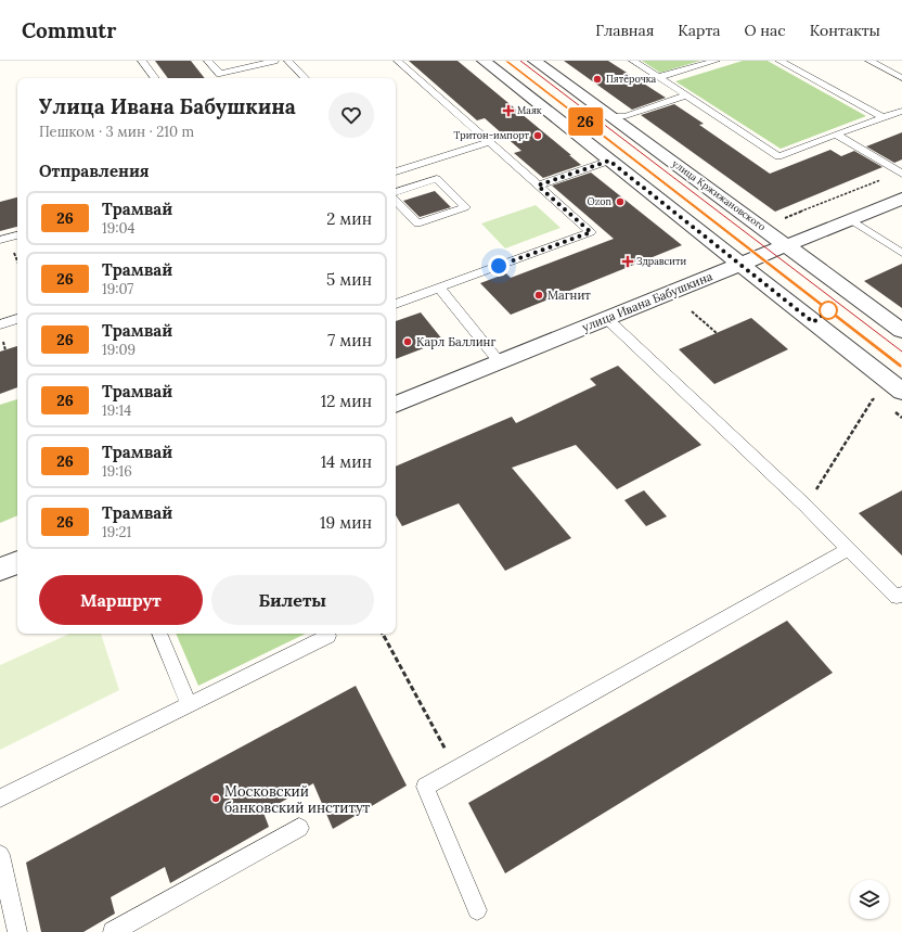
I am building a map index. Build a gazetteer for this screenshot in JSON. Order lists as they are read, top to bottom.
{
  "streets": {
    "street": ["улица Кржижановского", "улица Ивана Бабушкина"]
  },
  "crossings": [
    ["улица Кржижановского", "улица Ивана Бабушкина"]
  ],
  "places": {
    "other": [
      "Пятёрочка",
      "Тритон-импорт",
      "Ozon",
      "Магнит",
      "Карл Баллинг",
      "Московский банковский институт"
    ],
    "health": ["Маяк", "Здравсити"]
  },
  "lines": ["tram line 26"],
  "page": {
    "header": "Commutr",
    "nav": [
      "Главная",
      "Карта",
      "О нас",
      "Контакты"
    ],
    "on_map": "26",
    "heading": [
      ["Улица Ивана Бабушкина", "Пешком · 3 мин · 210 m"],
      "Отправления"
    ],
    "list": [
      {
        "mark": "26",
        "name": "Трамвай",
        "note": "19:04",
        "value": "2 мин"
      },
      {
        "mark": "26",
        "name": "Трамвай",
        "note": "19:07",
        "value": "5 мин"
      },
      {
        "mark": "26",
        "name": "Трамвай",
        "note": "19:09",
        "value": "7 мин"
      },
      {
        "mark": "26",
        "name": "Трамвай",
        "note": "19:14",
        "value": "12 мин"
      },
      {
        "mark": "26",
        "name": "Трамвай",
        "note": "19:16",
        "value": "14 мин"
      },
      {
        "mark": "26",
        "name": "Трамвай",
        "note": "19:21",
        "value": "19 мин"
      }
    ],
    "buttons": ["Маршрут", "Билеты"]
  }
}
